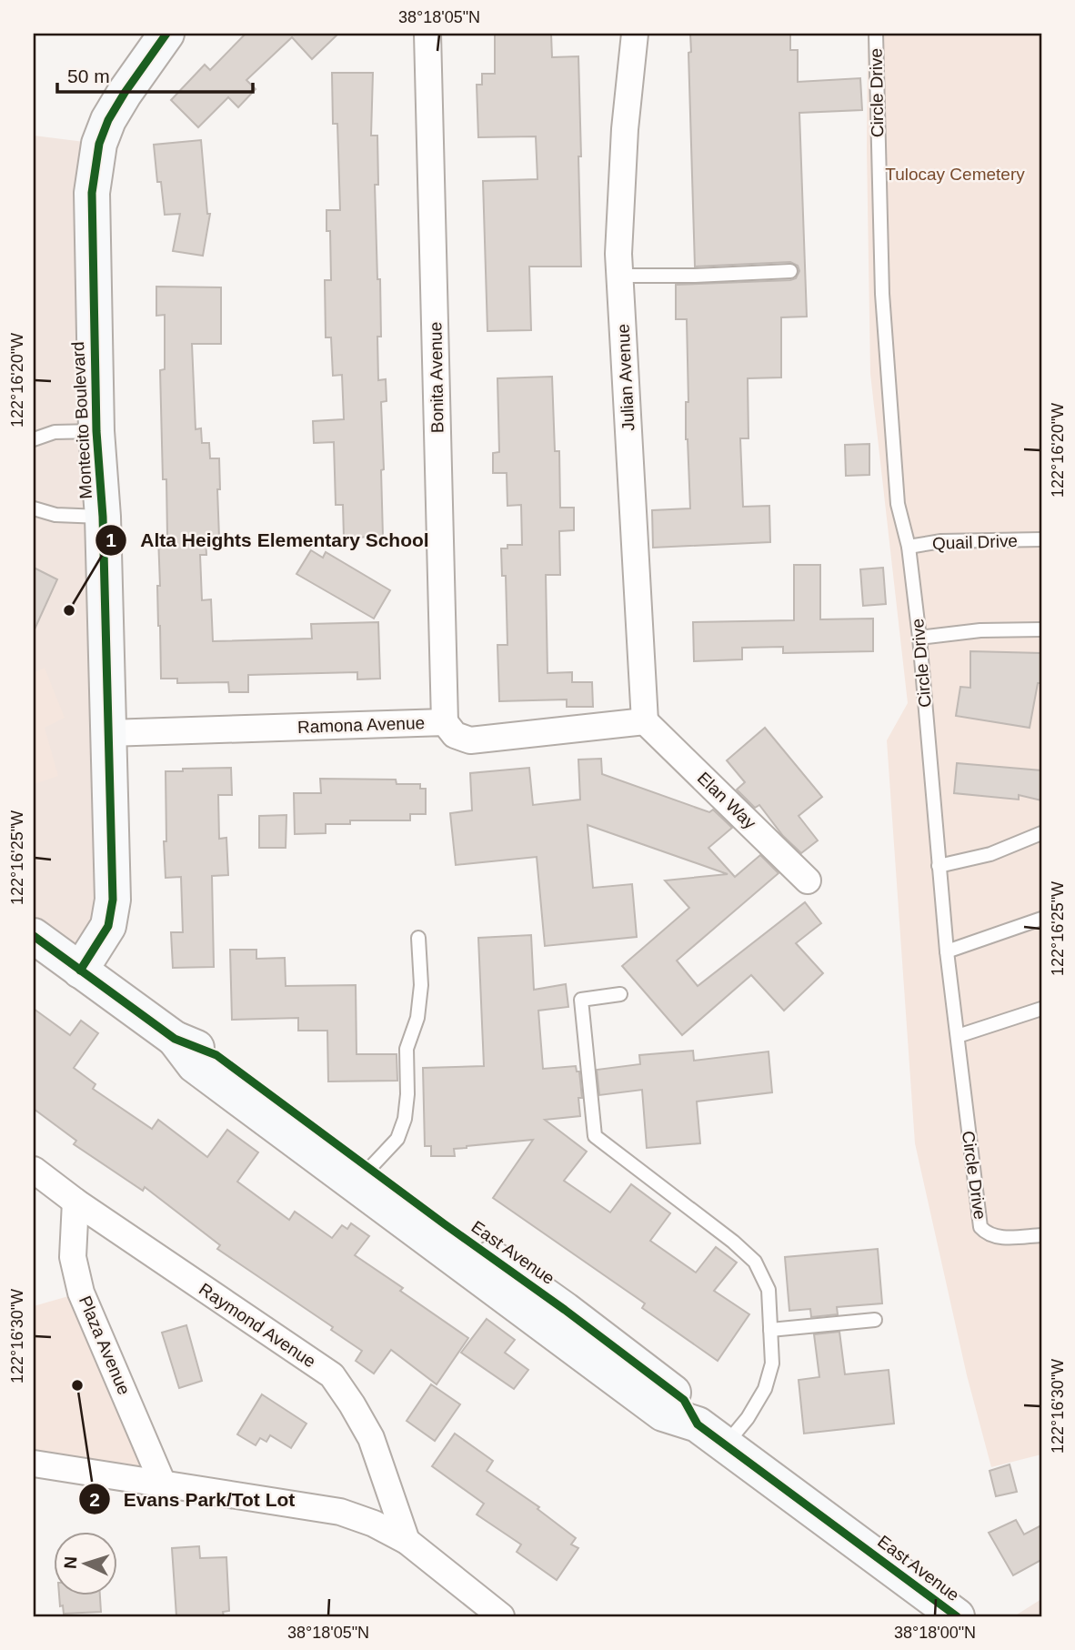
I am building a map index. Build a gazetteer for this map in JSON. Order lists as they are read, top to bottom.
{
  "streets": {
    "street": [
      "Bonita Avenue",
      "Julian Avenue",
      "Montecito Boulevard",
      "Ramona Avenue",
      "Elan Way",
      "East Avenue",
      "Raymond Avenue",
      "Plaza Avenue"
    ],
    "lane": ["Circle Drive", "Quail Drive"]
  },
  "crossings": [
    ["Circle Drive", "Quail Drive"],
    ["Bonita Avenue", "Ramona Avenue"],
    ["Julian Avenue", "Ramona Avenue"],
    ["Julian Avenue", "Elan Way"],
    ["Montecito Boulevard", "Ramona Avenue"],
    ["Montecito Boulevard", "East Avenue"],
    ["Ramona Avenue", "Elan Way"],
    ["Raymond Avenue", "Plaza Avenue"]
  ],
  "parks": ["Tulocay Cemetery"],
  "places": ["Alta Heights Elementary School", "Evans Park/Tot Lot"],
  "scale_bar": "50 m",
  "north": "left",
  "coordinates": [
    "38°18'05\"N",
    "122°16'20\"W",
    "122°16'25\"W",
    "122°16'30\"W",
    "38°18'00\"N"
  ]
}
